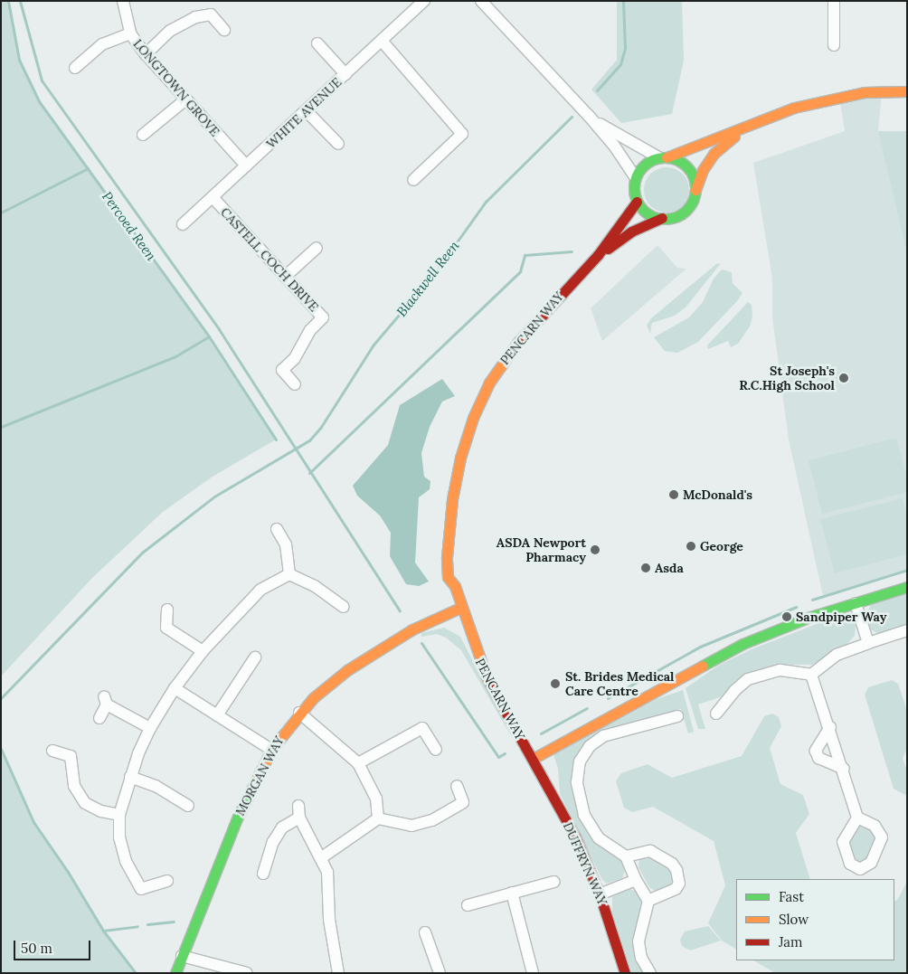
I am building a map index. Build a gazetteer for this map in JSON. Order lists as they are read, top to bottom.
{
  "streets": {
    "street": [
      "LONGTOWN GROVE",
      "WHITE AVENUE",
      "CASTELL COCH DRIVE",
      "PENCARN WAY",
      "MORGAN WAY",
      "DUFFRYN WAY"
    ]
  },
  "crossings": [
    ["LONGTOWN GROVE", "WHITE AVENUE"],
    ["WHITE AVENUE", "CASTELL COCH DRIVE"],
    ["PENCARN WAY", "MORGAN WAY"],
    ["PENCARN WAY", "DUFFRYN WAY"]
  ],
  "water": ["Percoed Reen", "Blackwell Reen"],
  "places": [
    "St Joseph's R.C.High School",
    "McDonald's",
    "George",
    "ASDA Newport Pharmacy",
    "Asda",
    "Sandpiper Way",
    "St. Brides Medical Care Centre"
  ],
  "legend": ["Fast", "Slow", "Jam"],
  "scale_bar": "50 m"
}
